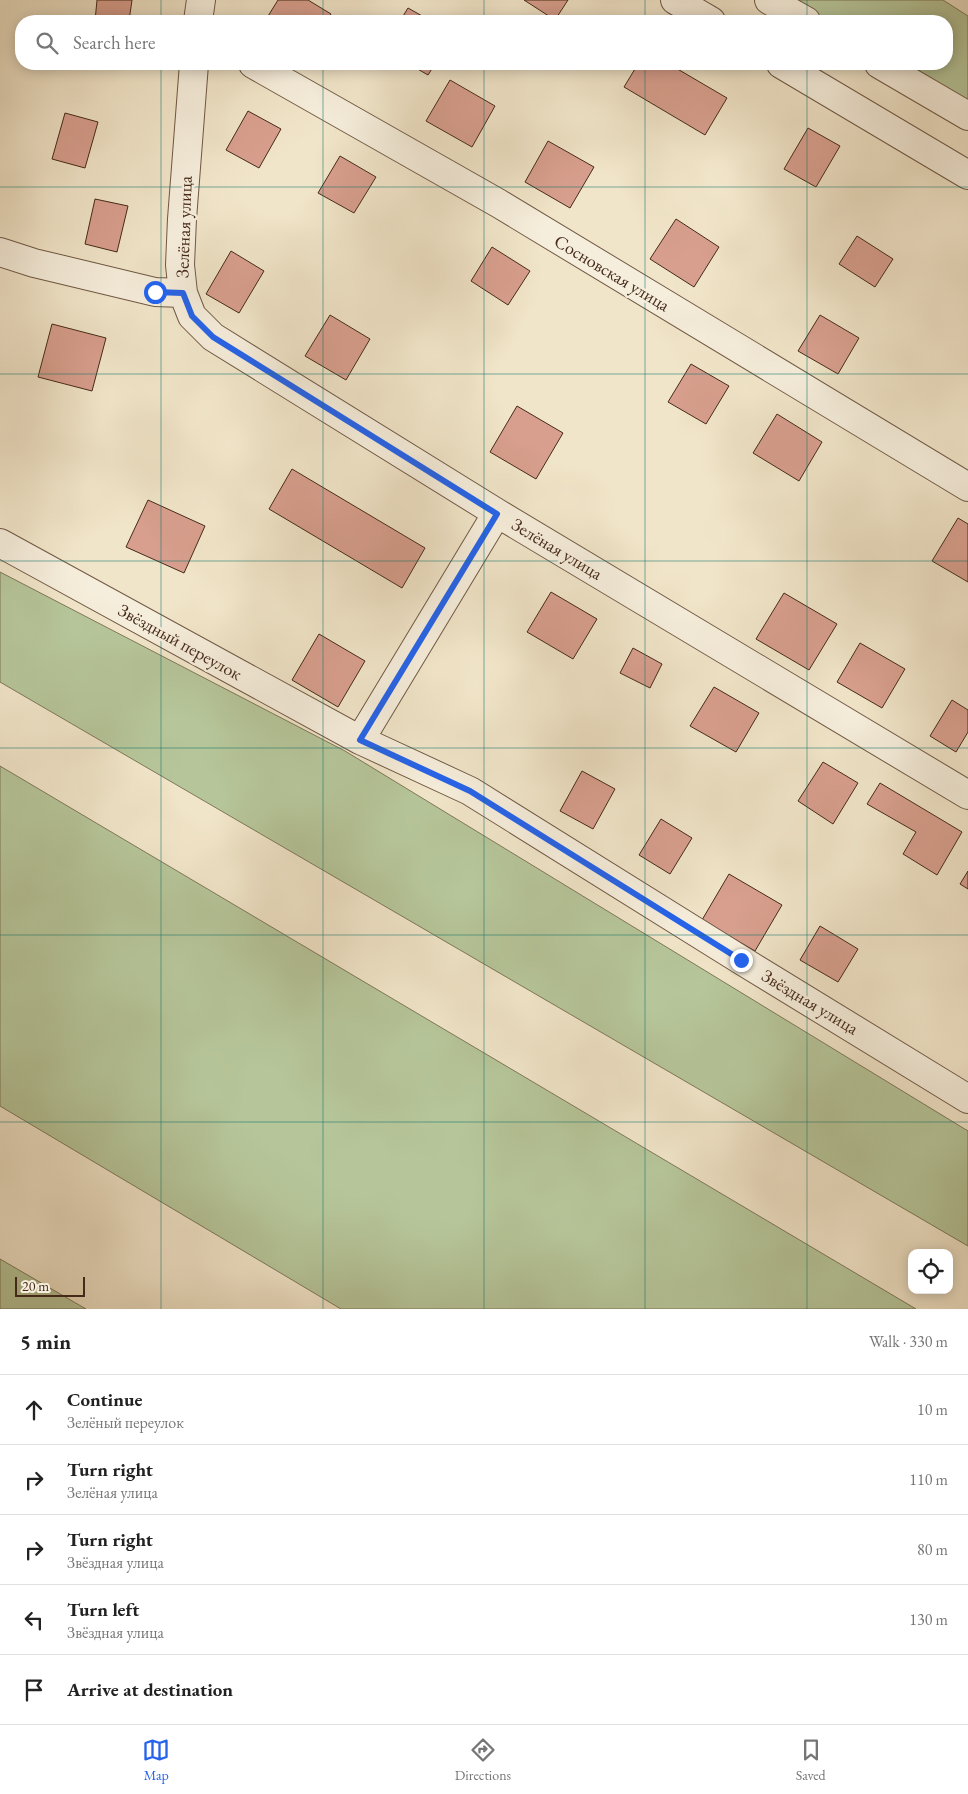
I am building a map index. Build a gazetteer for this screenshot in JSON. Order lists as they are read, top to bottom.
{
  "streets": {
    "street": [
      "Зелёная улица",
      "Сосновская улица",
      "Звёздный переулок",
      "Звёздная улица"
    ]
  },
  "crossings": [
    ["Звёздный переулок", "Звёздная улица"]
  ],
  "scale_bar": "20 m",
  "page": {
    "search": "Search here",
    "scale": "20 m",
    "heading": ["5 min", "Walk · 330 m"],
    "list": [
      ["Continue", "Зелёный переулок", "10 m"],
      ["Turn right", "Зелёная улица", "110 m"],
      ["Turn right", "Звёздная улица", "80 m"],
      ["Turn left", "Звёздная улица", "130 m"],
      "Arrive at destination"
    ],
    "nav": ["Map", "Directions", "Saved"]
  }
}
